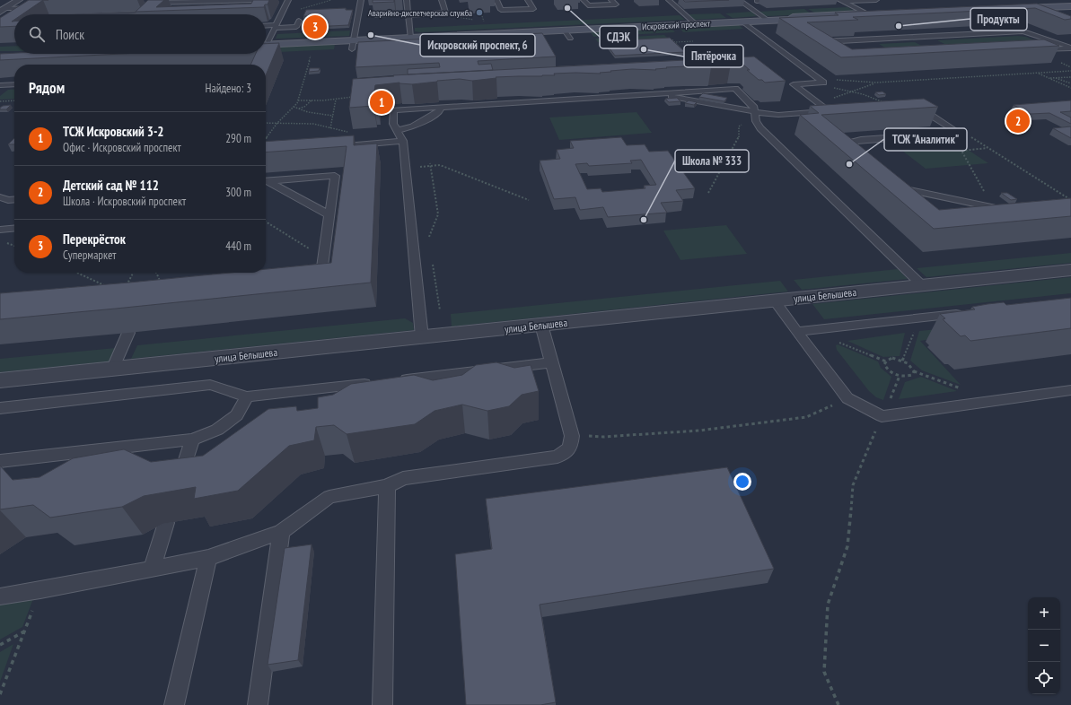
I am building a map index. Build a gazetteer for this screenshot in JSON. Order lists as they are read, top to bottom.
{
  "streets": {
    "street": ["Искровский проспект", "улица Белышева"]
  },
  "places": [
    "СДЭК",
    "Аварийно-диспетчерская служба",
    "Продукты",
    "Искровский проспект, 6",
    "Пятёрочка",
    "ТСЖ \"Аналитик\"",
    "Школа № 333"
  ],
  "page": {
    "pins": ["3", "1", "2"],
    "search": "Поиск",
    "heading": ["Рядом", "Найдено: 3"],
    "list": [
      {
        "mark": "1",
        "name": "ТСЖ Искровский 3-2",
        "note": "Офис · Искровский проспект",
        "value": "290 m"
      },
      {
        "mark": "2",
        "name": "Детский сад № 112",
        "note": "Школа · Искровский проспект",
        "value": "300 m"
      },
      {
        "mark": "3",
        "name": "Перекрёсток",
        "note": "Супермаркет",
        "value": "440 m"
      }
    ],
    "map_buttons": ["+", "−"]
  }
}
